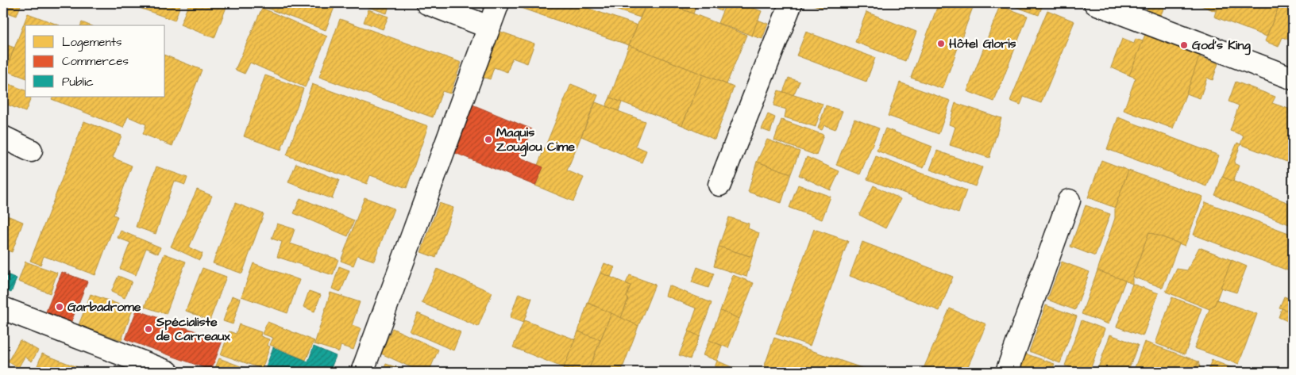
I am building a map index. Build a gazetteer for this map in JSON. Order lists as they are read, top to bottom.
{
  "places": [
    "Hôtel Gloris",
    "God's King",
    "Maquis Zouglou Cime",
    "Garbadrome",
    "Spécialiste de Carreaux"
  ],
  "legend": ["Logements", "Commerces", "Public"]
}
